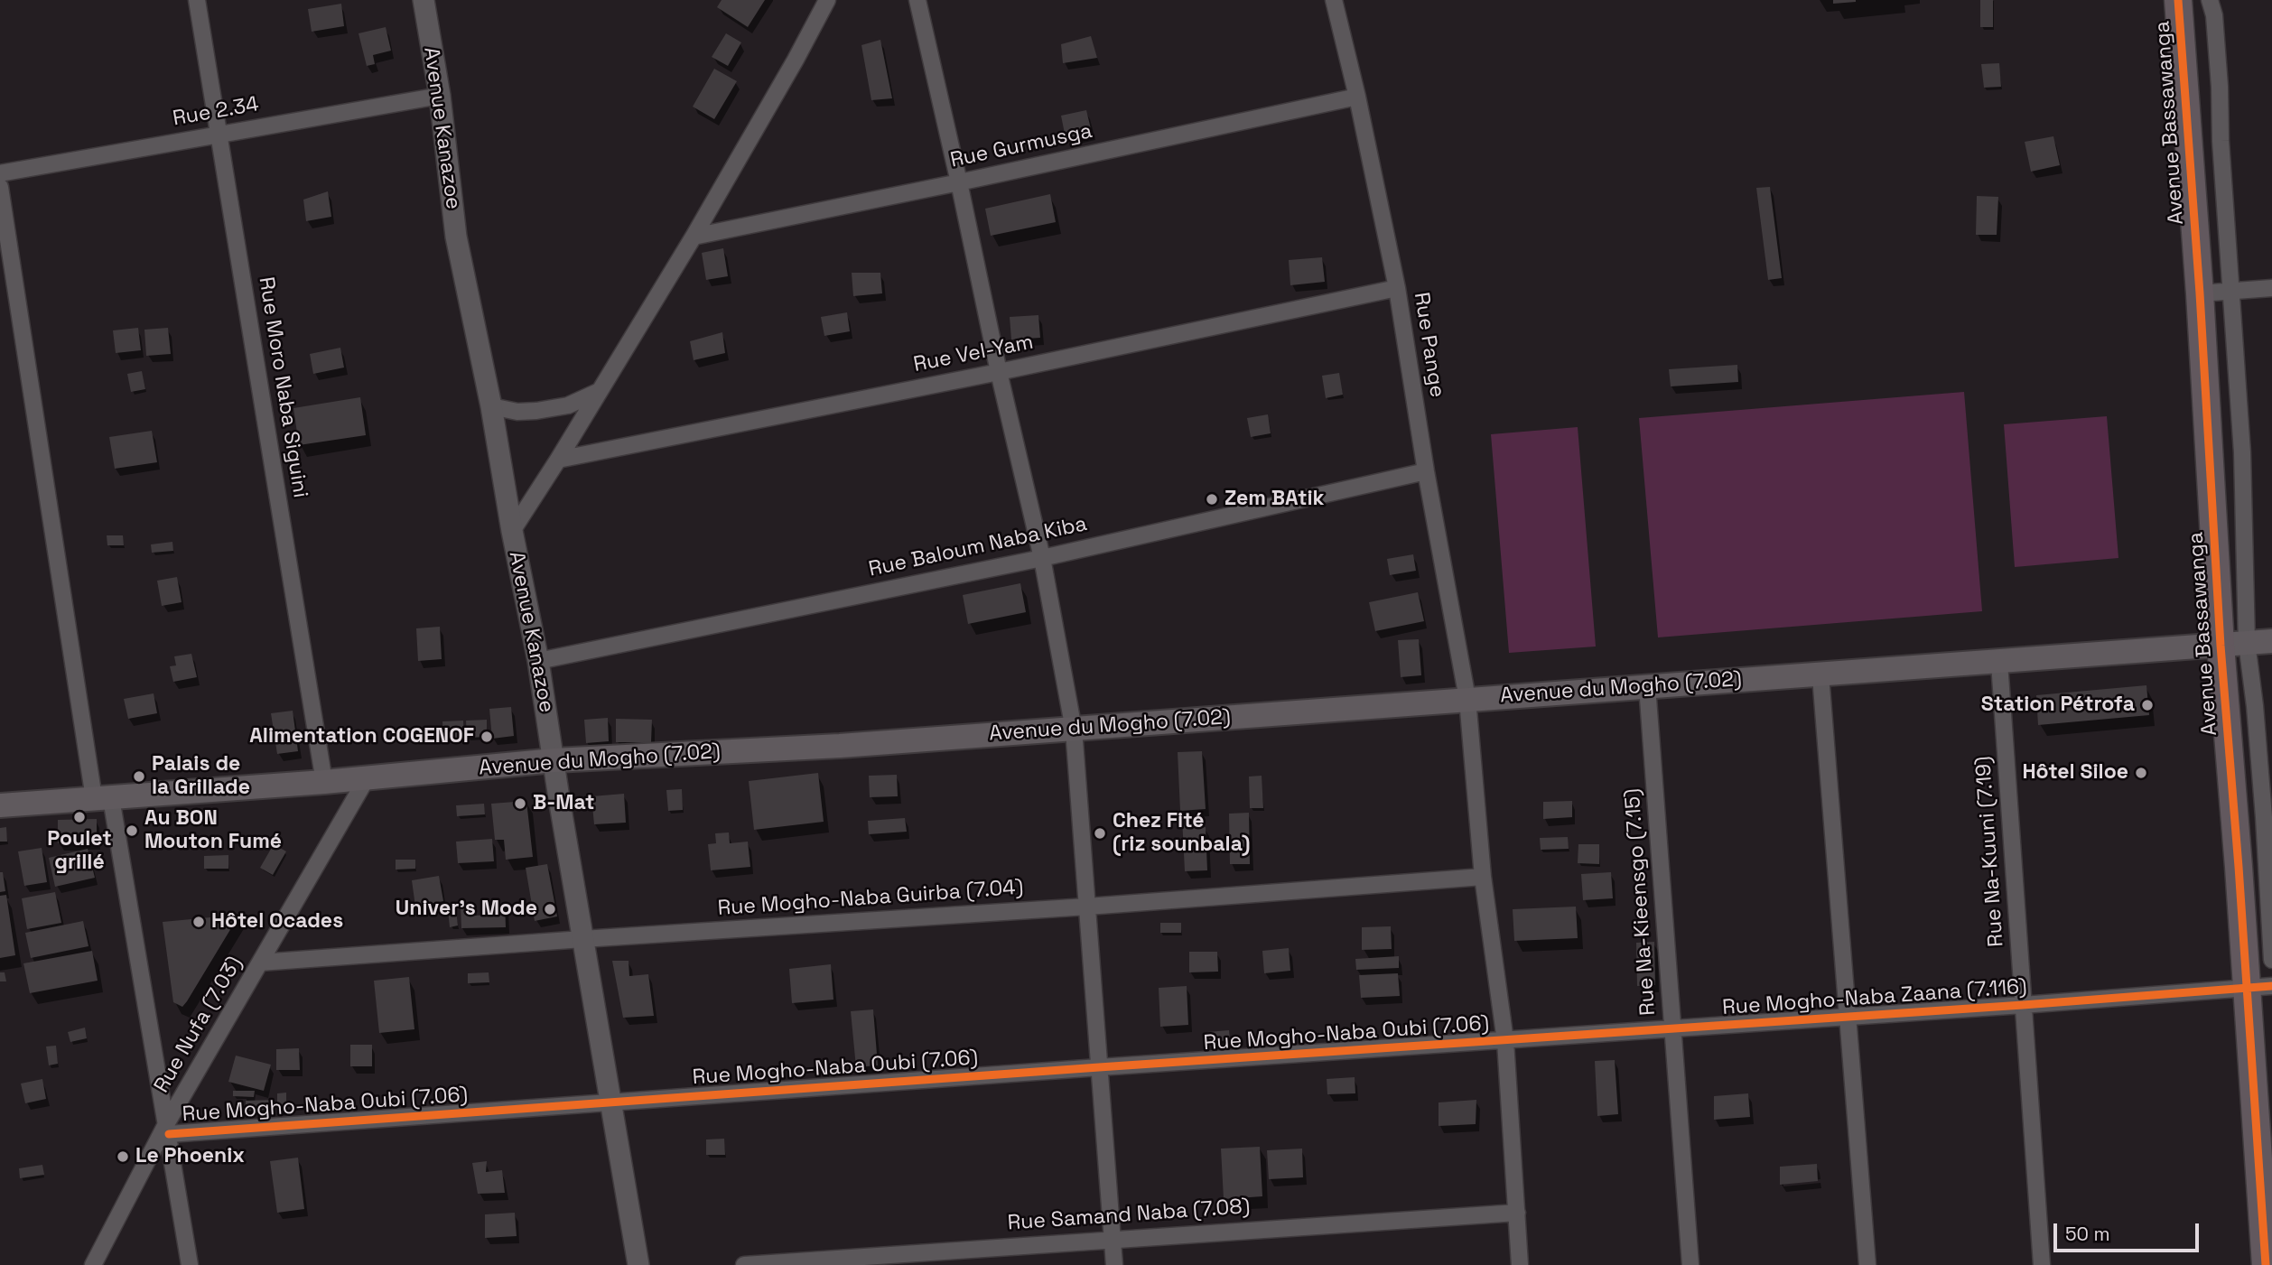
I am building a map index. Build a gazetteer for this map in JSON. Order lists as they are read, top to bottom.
{
  "streets": {
    "highway": ["Avenue Bassawanga"],
    "main road": ["Avenue du Mogho (7.02)"],
    "street": [
      "Rue 2.34",
      "Avenue Kanazoe",
      "Rue Gurmusga",
      "Rue Pange",
      "Rue Vel-Yam",
      "Rue Moro Naba Siguini",
      "Rue Baloum Naba Kiba",
      "Rue Na-Kuuni (7.19)",
      "Rue Mogho-Naba Guirba (7.04)",
      "Rue Na-Kieensgo (7.15)",
      "Rue Mogho-Naba Zaana (7.116)",
      "Rue Nufa (7.03)",
      "Rue Mogho-Naba Oubi (7.06)",
      "Rue Samand Naba (7.08)"
    ]
  },
  "crossings": [
    ["Rue 2.34", "Avenue Kanazoe"],
    ["Rue 2.34", "Rue Moro Naba Siguini"],
    ["Avenue Bassawanga", "Avenue du Mogho (7.02)"],
    ["Avenue Bassawanga", "Rue Mogho-Naba Zaana (7.116)"],
    ["Avenue Kanazoe", "Rue Baloum Naba Kiba"],
    ["Avenue Kanazoe", "Avenue du Mogho (7.02)"],
    ["Avenue Kanazoe", "Rue Mogho-Naba Guirba (7.04)"],
    ["Avenue Kanazoe", "Rue Mogho-Naba Oubi (7.06)"],
    ["Rue Gurmusga", "Rue Pange"],
    ["Rue Pange", "Rue Vel-Yam"],
    ["Rue Pange", "Rue Baloum Naba Kiba"],
    ["Rue Pange", "Avenue du Mogho (7.02)"],
    ["Rue Pange", "Rue Mogho-Naba Guirba (7.04)"],
    ["Rue Pange", "Rue Mogho-Naba Zaana (7.116)"],
    ["Rue Pange", "Rue Mogho-Naba Oubi (7.06)"],
    ["Rue Pange", "Rue Samand Naba (7.08)"],
    ["Rue Moro Naba Siguini", "Avenue du Mogho (7.02)"],
    ["Avenue du Mogho (7.02)", "Rue Na-Kuuni (7.19)"],
    ["Avenue du Mogho (7.02)", "Rue Na-Kieensgo (7.15)"],
    ["Avenue du Mogho (7.02)", "Rue Nufa (7.03)"],
    ["Rue Na-Kuuni (7.19)", "Rue Mogho-Naba Zaana (7.116)"],
    ["Rue Mogho-Naba Guirba (7.04)", "Rue Nufa (7.03)"],
    ["Rue Na-Kieensgo (7.15)", "Rue Mogho-Naba Zaana (7.116)"],
    ["Rue Mogho-Naba Zaana (7.116)", "Rue Mogho-Naba Oubi (7.06)"],
    ["Rue Nufa (7.03)", "Rue Mogho-Naba Oubi (7.06)"]
  ],
  "places": [
    "Zem BAtik",
    "Station Pétrofa",
    "Alimentation COGENOF",
    "Hôtel Siloe",
    "Palais de la Grillade",
    "B-Mat",
    "Poulet grillé",
    "Au BON Mouton Fumé",
    "Chez Fité (riz sounbala)",
    "Univer's Mode",
    "Hôtel Ocades",
    "Le Phoenix"
  ],
  "scale_bar": "50 m"
}
